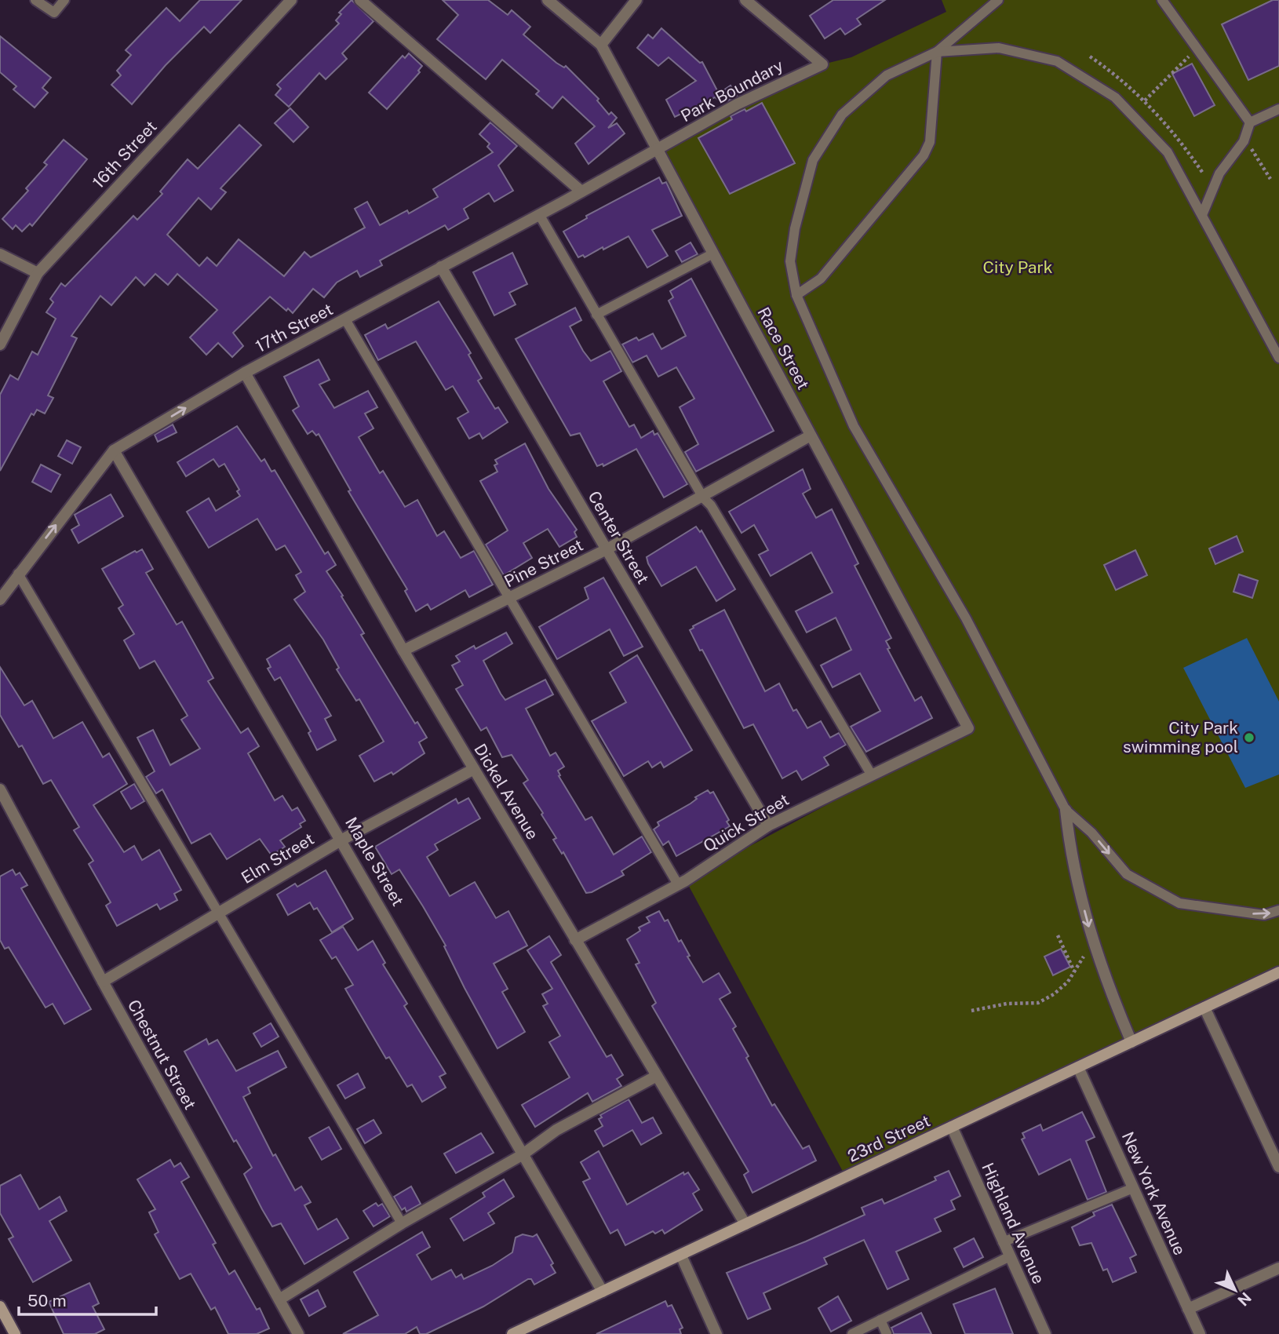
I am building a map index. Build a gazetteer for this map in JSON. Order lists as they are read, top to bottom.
{
  "streets": {
    "street": [
      "Park Boundary",
      "16th Street",
      "17th Street",
      "Race Street",
      "Center Street",
      "Pine Street",
      "Dickel Avenue",
      "Quick Street",
      "Elm Street",
      "Maple Street",
      "Chestnut Street",
      "23rd Street",
      "New York Avenue",
      "Highland Avenue"
    ]
  },
  "crossings": [
    ["Park Boundary", "17th Street"],
    ["Park Boundary", "Race Street"],
    ["17th Street", "Race Street"],
    ["17th Street", "Center Street"],
    ["17th Street", "Dickel Avenue"],
    ["17th Street", "Maple Street"],
    ["Race Street", "Pine Street"],
    ["Race Street", "Quick Street"],
    ["Center Street", "Pine Street"],
    ["Center Street", "Quick Street"],
    ["Pine Street", "Dickel Avenue"],
    ["Dickel Avenue", "Quick Street"],
    ["Dickel Avenue", "Elm Street"],
    ["Dickel Avenue", "23rd Street"],
    ["Elm Street", "Maple Street"],
    ["Elm Street", "Chestnut Street"],
    ["Maple Street", "23rd Street"],
    ["23rd Street", "New York Avenue"],
    ["23rd Street", "Highland Avenue"]
  ],
  "one_way": ["17th Street"],
  "parks": ["City Park"],
  "places": ["City Park swimming pool"],
  "scale_bar": "50 m",
  "north": "bottom right"
}
